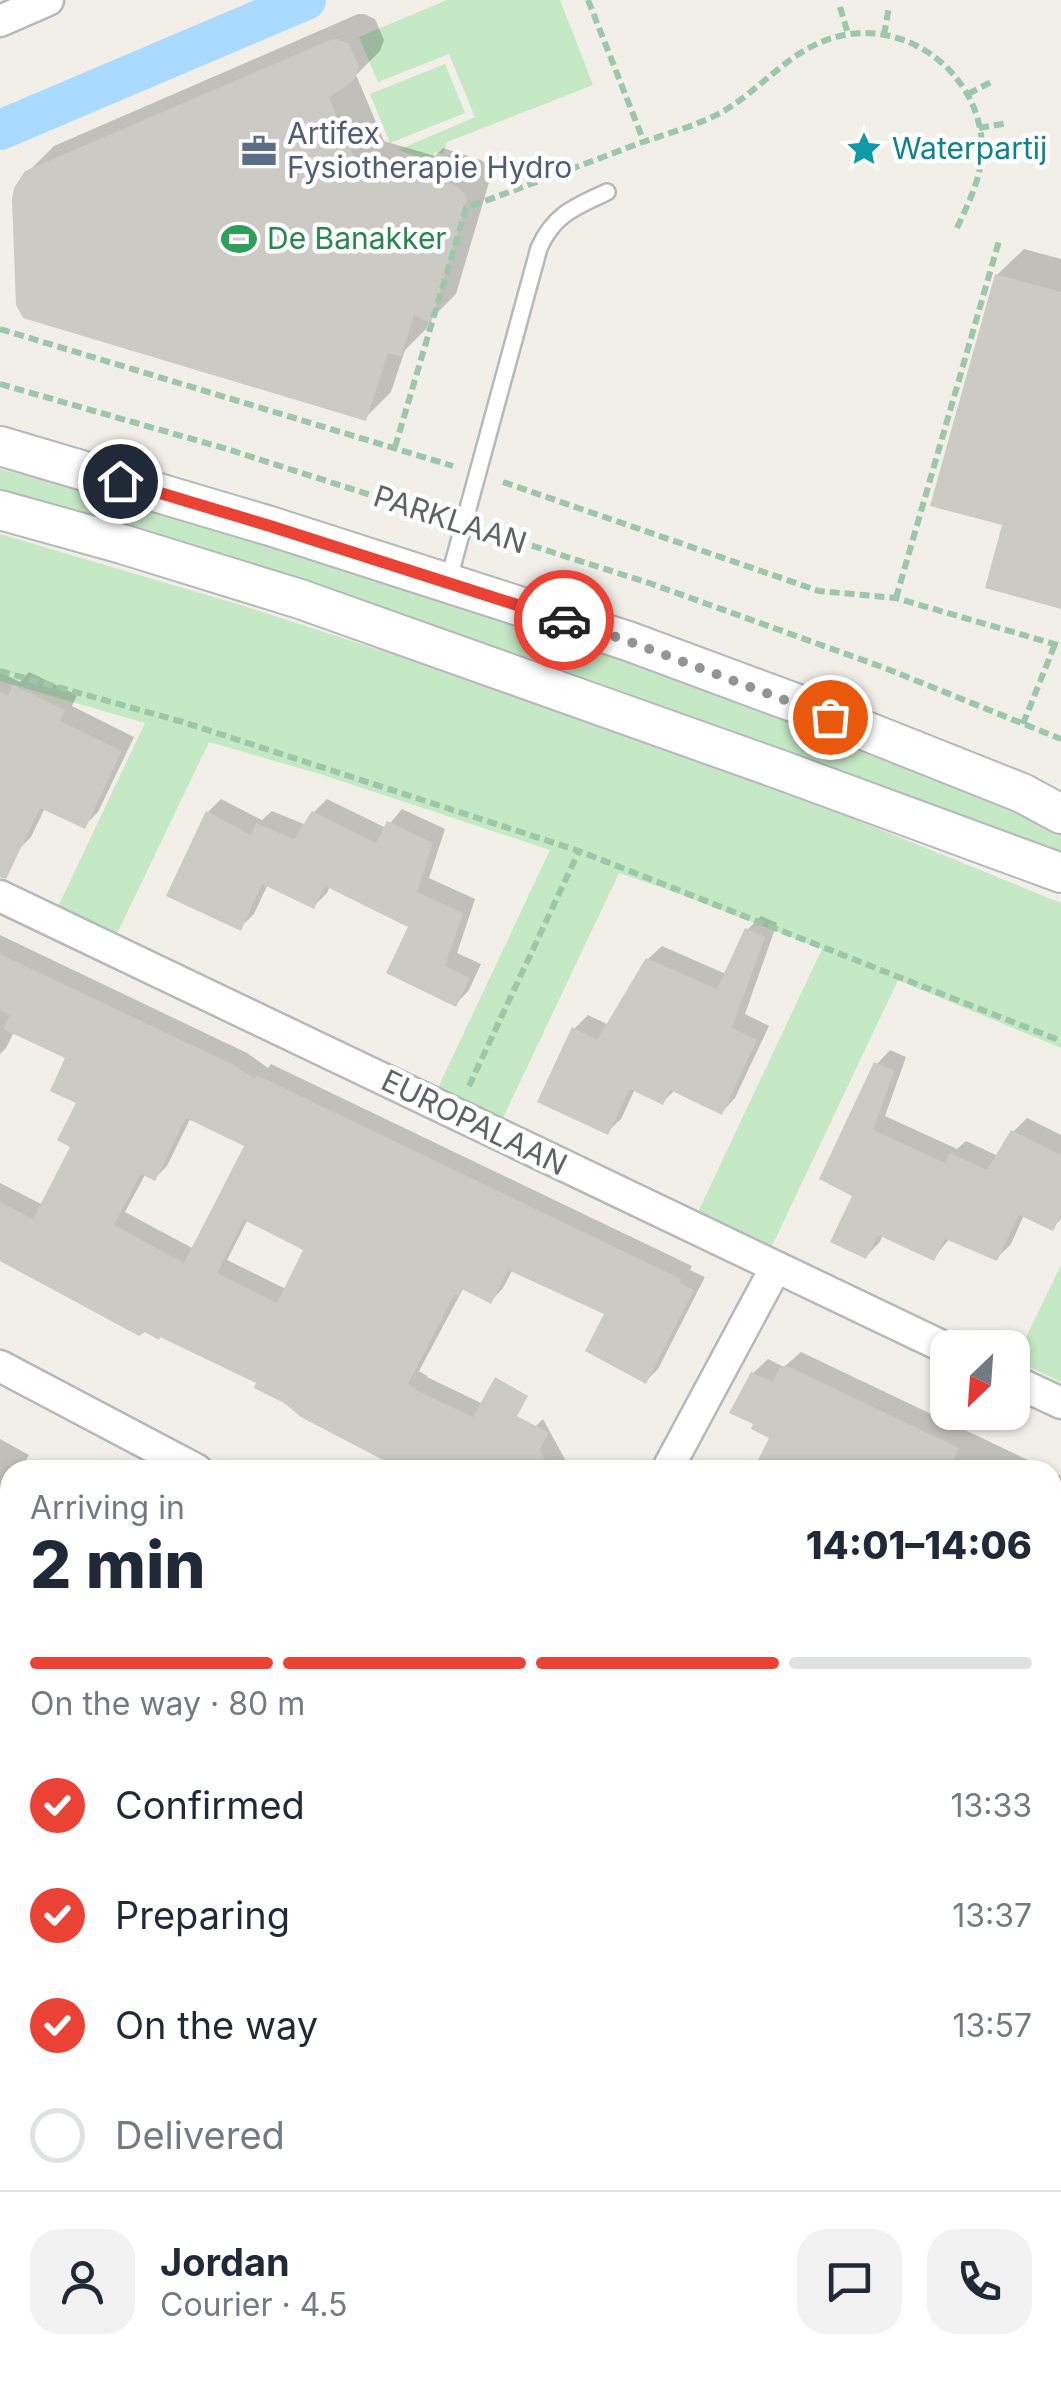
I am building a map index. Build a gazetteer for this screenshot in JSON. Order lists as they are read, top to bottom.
{
  "streets": {
    "street": ["PARKLAAN", "EUROPALAAN"]
  },
  "places": {
    "place": ["Waterpartij"],
    "office": ["Artifex Fysiotherapie Hydro"],
    "sports": ["De Banakker"]
  },
  "north": "bottom left",
  "page": {
    "heading": ["2 min", "Arriving in", "14:01–14:06"],
    "panel": ["Jordan", "Courier · 4.5"],
    "bar": "On the way · 80 m",
    "list": [
      ["Confirmed", "13:33"],
      ["Preparing", "13:37"],
      ["On the way", "13:57"],
      "Delivered"
    ]
  }
}
